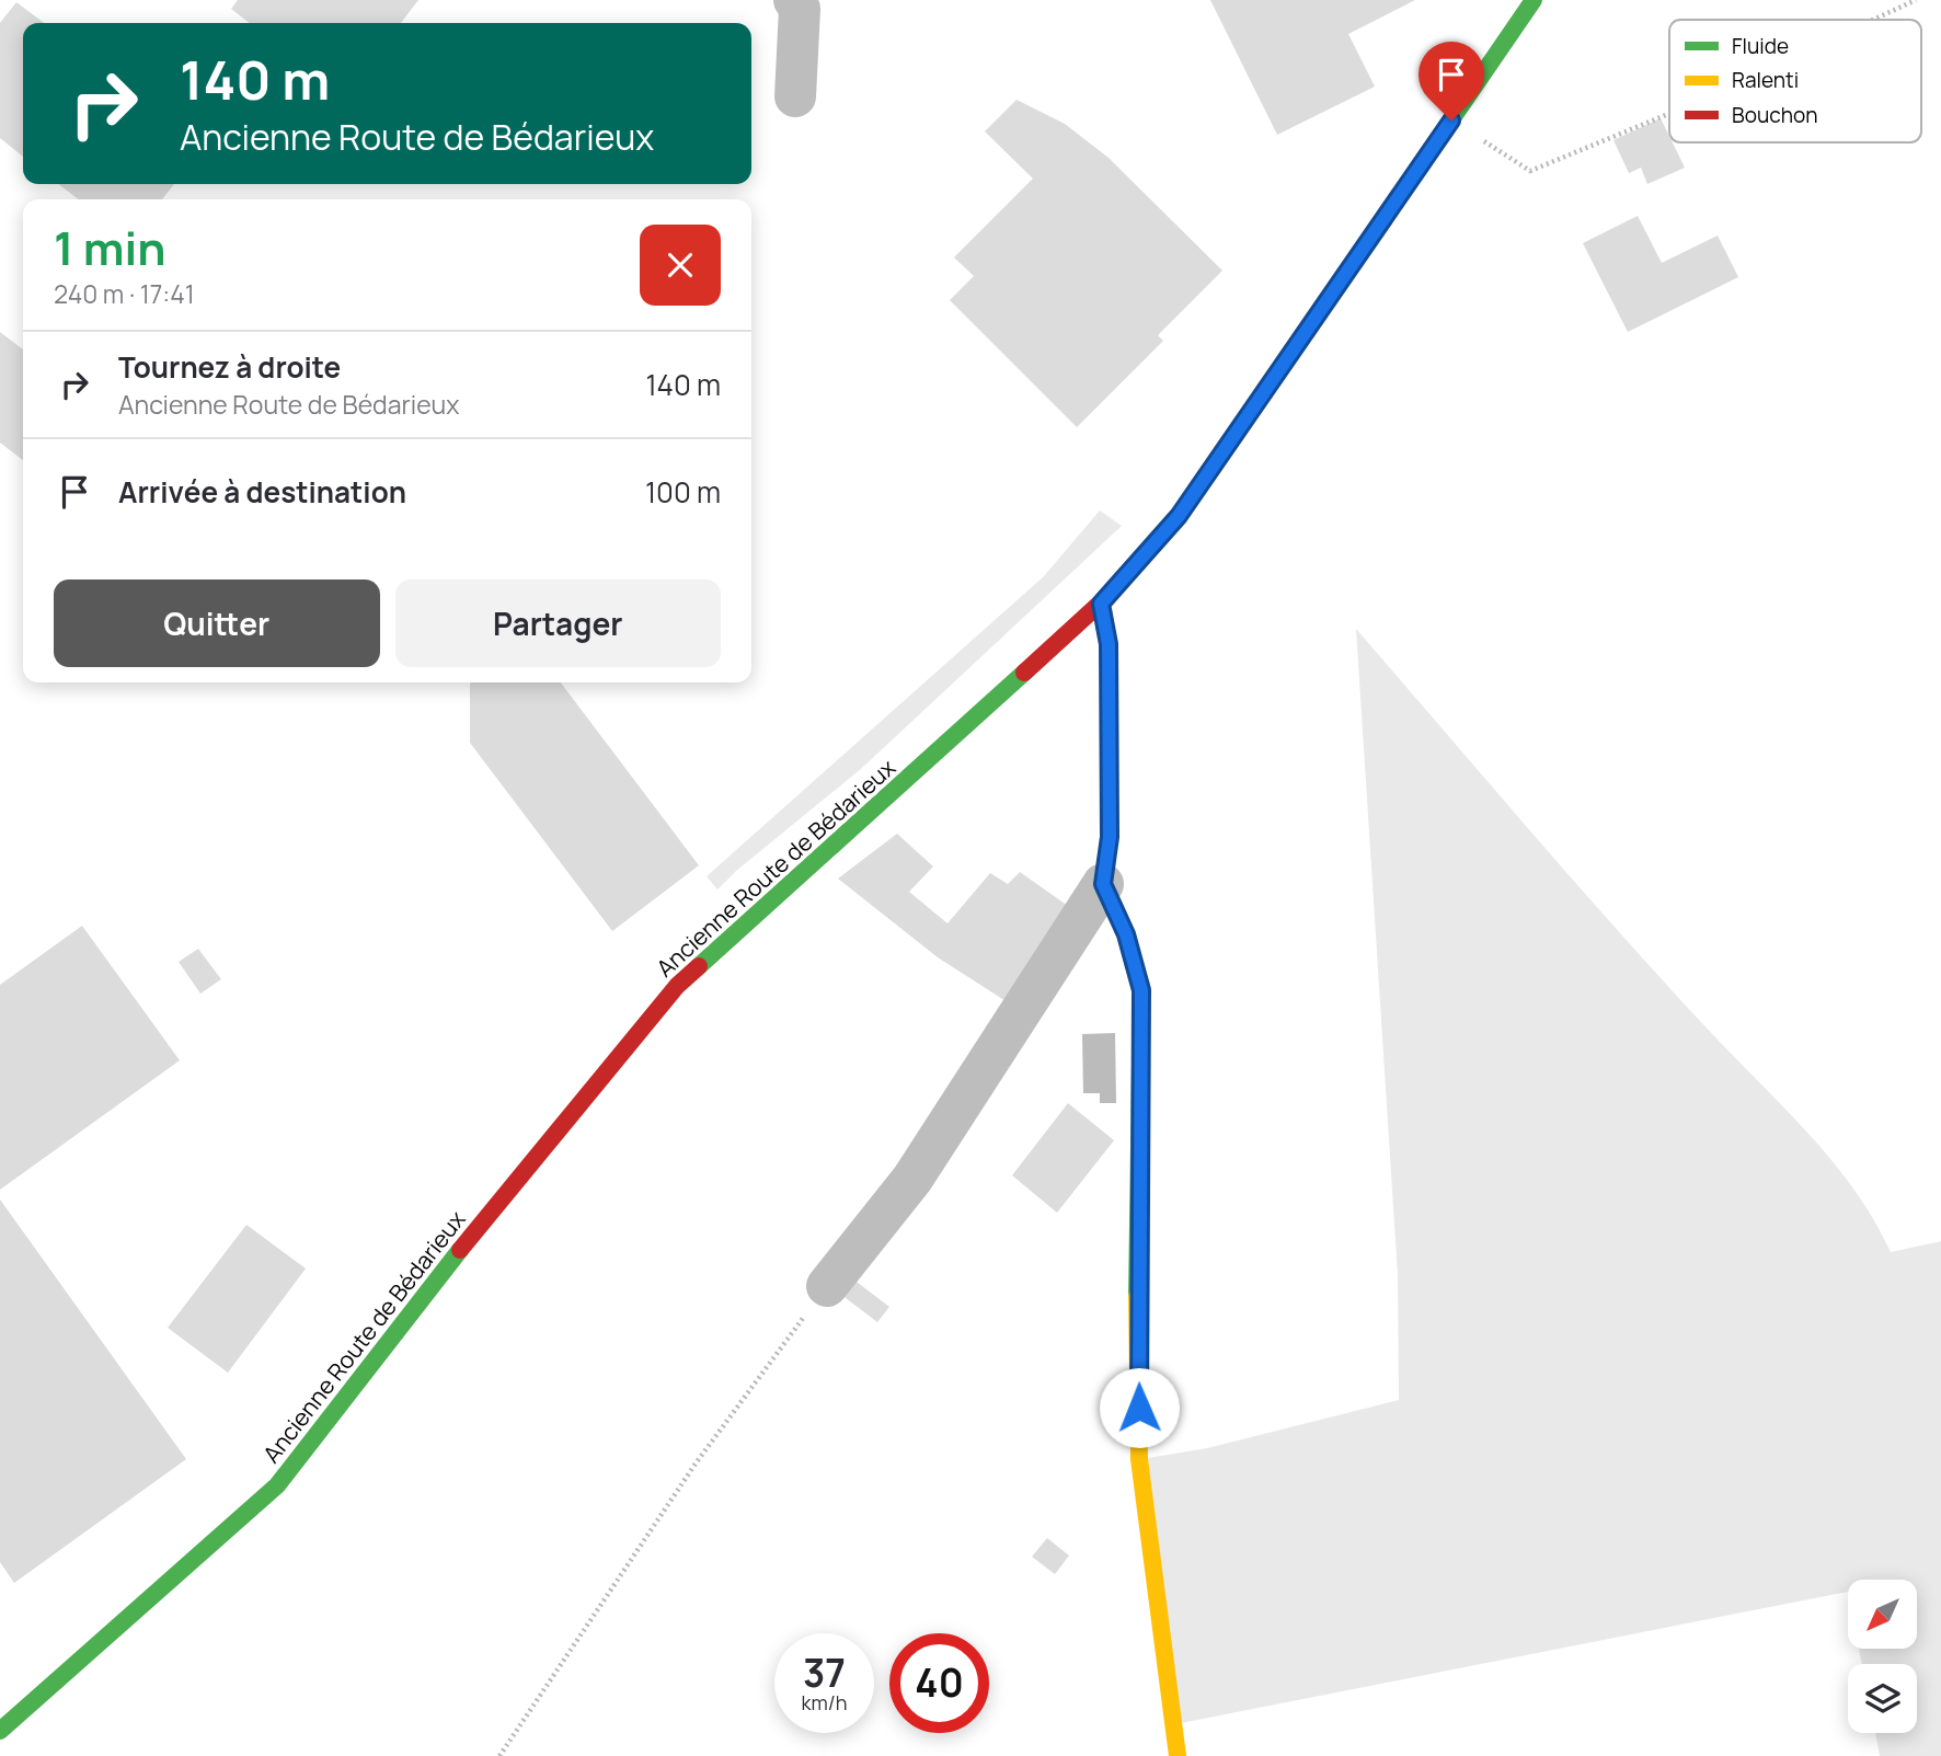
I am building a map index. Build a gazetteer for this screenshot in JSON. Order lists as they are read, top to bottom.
{
  "streets": {
    "street": ["Ancienne Route de Bédarieux"]
  },
  "legend": ["Fluide", "Ralenti", "Bouchon"],
  "north": "bottom left",
  "page": {
    "turn": ["140 m", "Ancienne Route de Bédarieux"],
    "heading": ["1 min", "240 m · 17:41"],
    "list": [
      {
        "name": "Tournez à droite",
        "note": "Ancienne Route de Bédarieux",
        "value": "140 m"
      },
      {
        "name": "Arrivée à destination",
        "value": "100 m"
      }
    ],
    "buttons": ["Quitter", "Partager"],
    "speed": "37 km/h",
    "limit": "40"
  }
}
